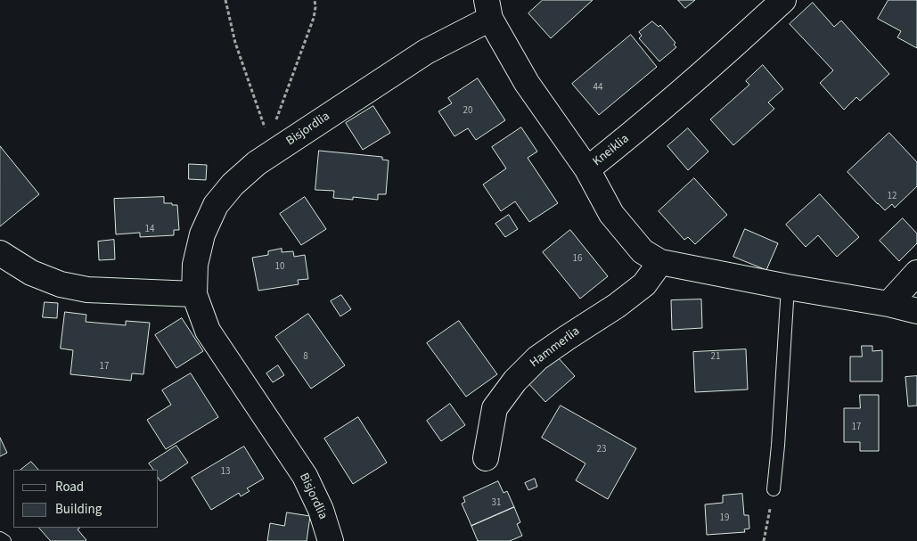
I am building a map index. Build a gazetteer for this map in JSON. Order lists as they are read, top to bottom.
{
  "streets": {
    "street": ["Bisjordlia", "Kneiklia", "Hammerlia"]
  },
  "crossings": [
    ["Bisjordlia", "Kneiklia"]
  ],
  "house_numbers": [
    "44",
    "20",
    "12",
    "14",
    "16",
    "10",
    "8",
    "21",
    "17",
    "17",
    "23",
    "13",
    "31",
    "19"
  ],
  "legend": ["Road", "Building"]
}
